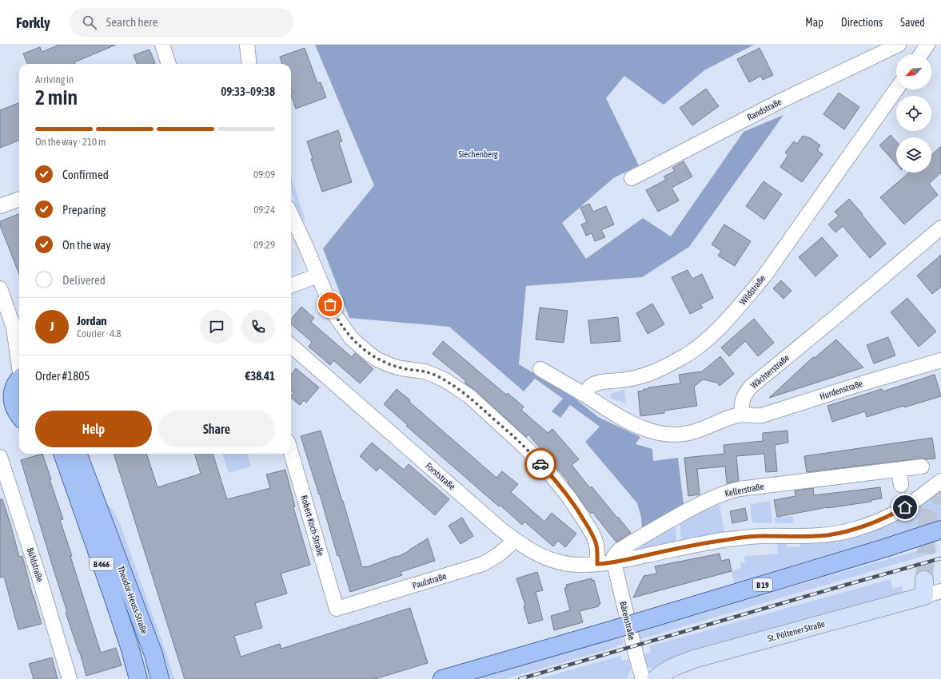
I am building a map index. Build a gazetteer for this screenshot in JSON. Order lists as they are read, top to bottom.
{
  "streets": {
    "main road": ["B 466", "B 19", "Theodor-Heuss-Straße"],
    "street": [
      "Randstraße",
      "Wildstraße",
      "Wächterstraße",
      "Hurdenstraße",
      "Forststraße",
      "Kellerstraße",
      "Robert-Koch-Straße",
      "Bühlstraße",
      "Paulstraße",
      "Bärenstraße",
      "St. Pöltener Straße"
    ]
  },
  "crossings": [
    ["Wächterstraße", "Hurdenstraße"],
    ["Forststraße", "Kellerstraße"],
    ["Forststraße", "Paulstraße"],
    ["Forststraße", "Bärenstraße"],
    ["Kellerstraße", "Bärenstraße"],
    ["Robert-Koch-Straße", "Paulstraße"]
  ],
  "parks": ["Siechenberg"],
  "north": "bottom left",
  "page": {
    "header": "Forkly",
    "search": "Search here",
    "nav": ["Map", "Directions", "Saved"],
    "heading": ["2 min", "Arriving in", "09:33–09:38"],
    "panel": [
      "Jordan",
      "Courier · 4.8",
      "Order #1805",
      "€38.41"
    ],
    "bar": "On the way · 210 m",
    "list": [
      ["Confirmed", "09:09"],
      ["Preparing", "09:24"],
      ["On the way", "09:29"],
      "Delivered"
    ],
    "round": "J",
    "buttons": ["Help", "Share"]
  }
}
